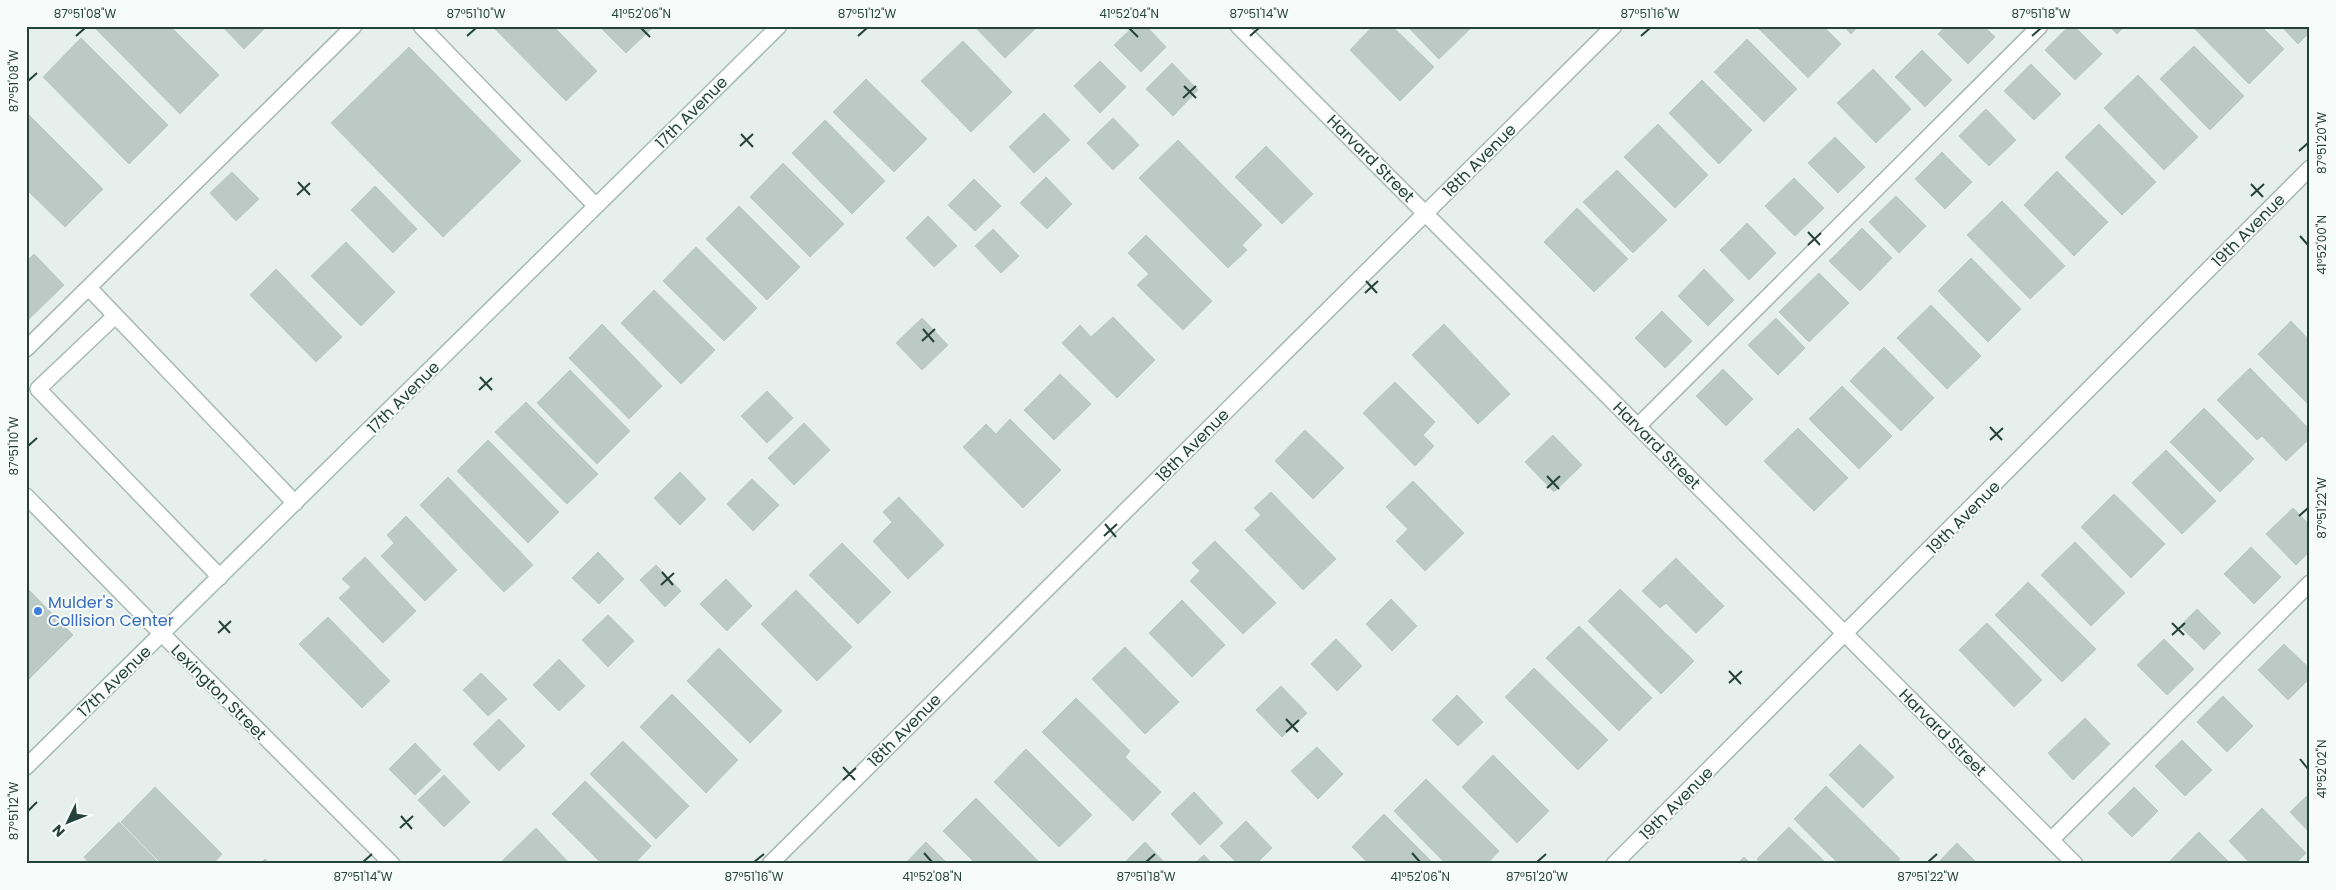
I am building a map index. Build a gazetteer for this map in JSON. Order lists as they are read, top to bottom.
{
  "streets": {
    "street": [
      "17th Avenue",
      "Harvard Street",
      "18th Avenue",
      "19th Avenue",
      "Lexington Street"
    ]
  },
  "crossings": [
    ["17th Avenue", "Lexington Street"],
    ["Harvard Street", "18th Avenue"],
    ["Harvard Street", "19th Avenue"]
  ],
  "places": ["Mulder's Collision Center"],
  "north": "bottom left",
  "coordinates": [
    "87°51'08\"W",
    "87°51'10\"W",
    "41°52'06\"N",
    "87°51'12\"W",
    "41°52'04\"N",
    "87°51'14\"W",
    "87°51'16\"W",
    "87°51'18\"W",
    "87°51'20\"W",
    "41°52'00\"N",
    "87°51'22\"W",
    "41°52'02\"N",
    "41°52'08\"N"
  ]
}
